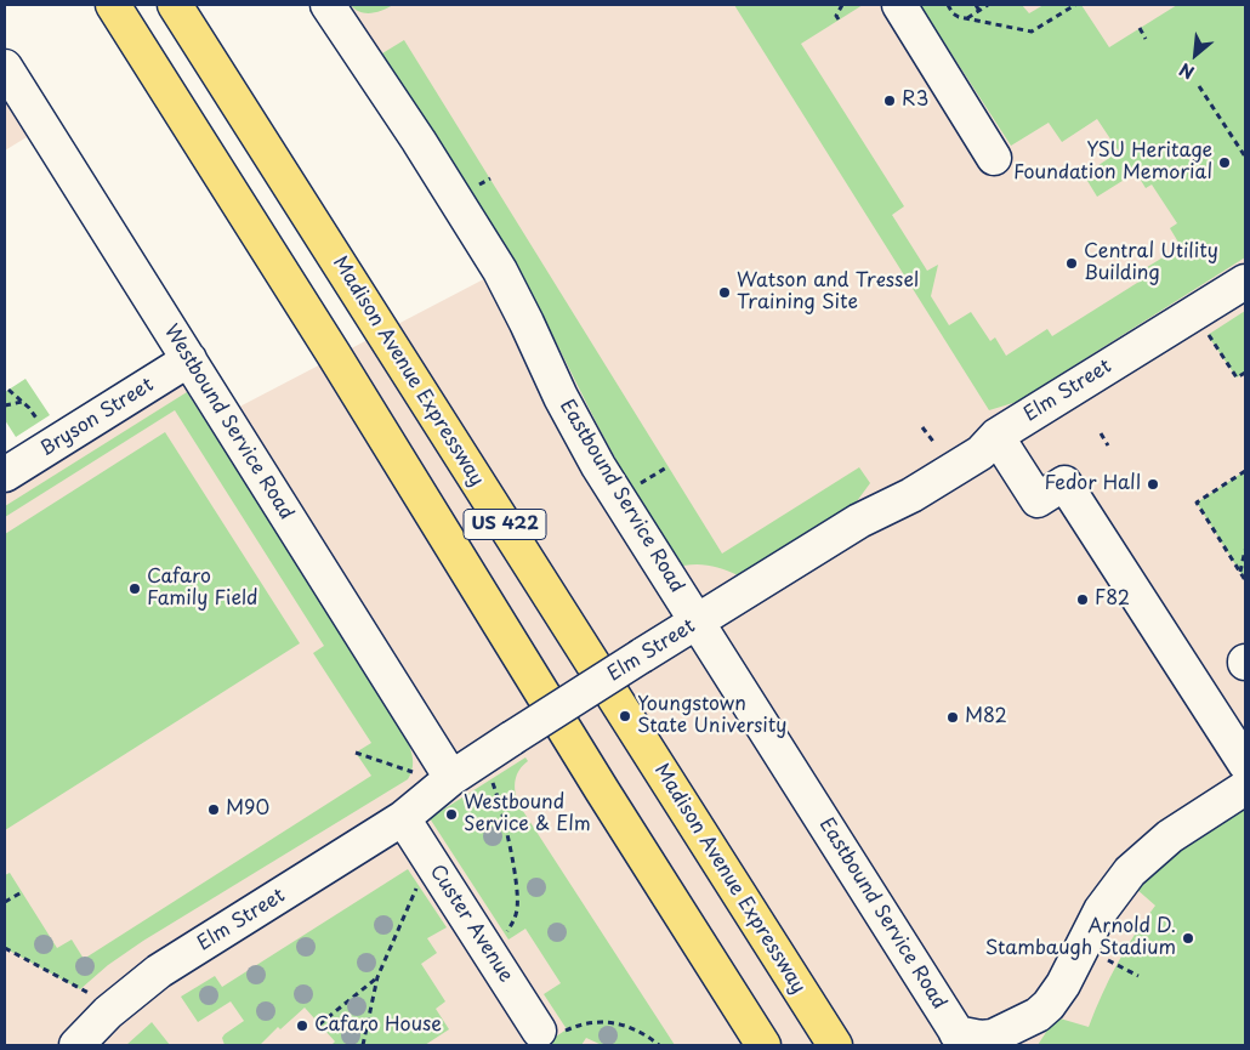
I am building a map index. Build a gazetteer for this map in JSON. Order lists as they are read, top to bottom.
{
  "streets": {
    "highway": ["Madison Avenue Expressway", "US 422"],
    "street": [
      "Elm Street",
      "Bryson Street",
      "Westbound Service Road",
      "Eastbound Service Road",
      "Custer Avenue"
    ]
  },
  "crossings": [
    ["Elm Street", "Westbound Service Road"],
    ["Elm Street", "Eastbound Service Road"],
    ["Elm Street", "Custer Avenue"],
    ["Bryson Street", "Westbound Service Road"]
  ],
  "places": [
    "R3",
    "YSU Heritage Foundation Memorial",
    "Central Utility Building",
    "Watson and Tressel Training Site",
    "Fedor Hall",
    "Cafaro Family Field",
    "F82",
    "Youngstown State University",
    "M82",
    "M90",
    "Westbound Service & Elm",
    "Arnold D. Stambaugh Stadium",
    "Cafaro House"
  ],
  "north": "bottom left"
}
